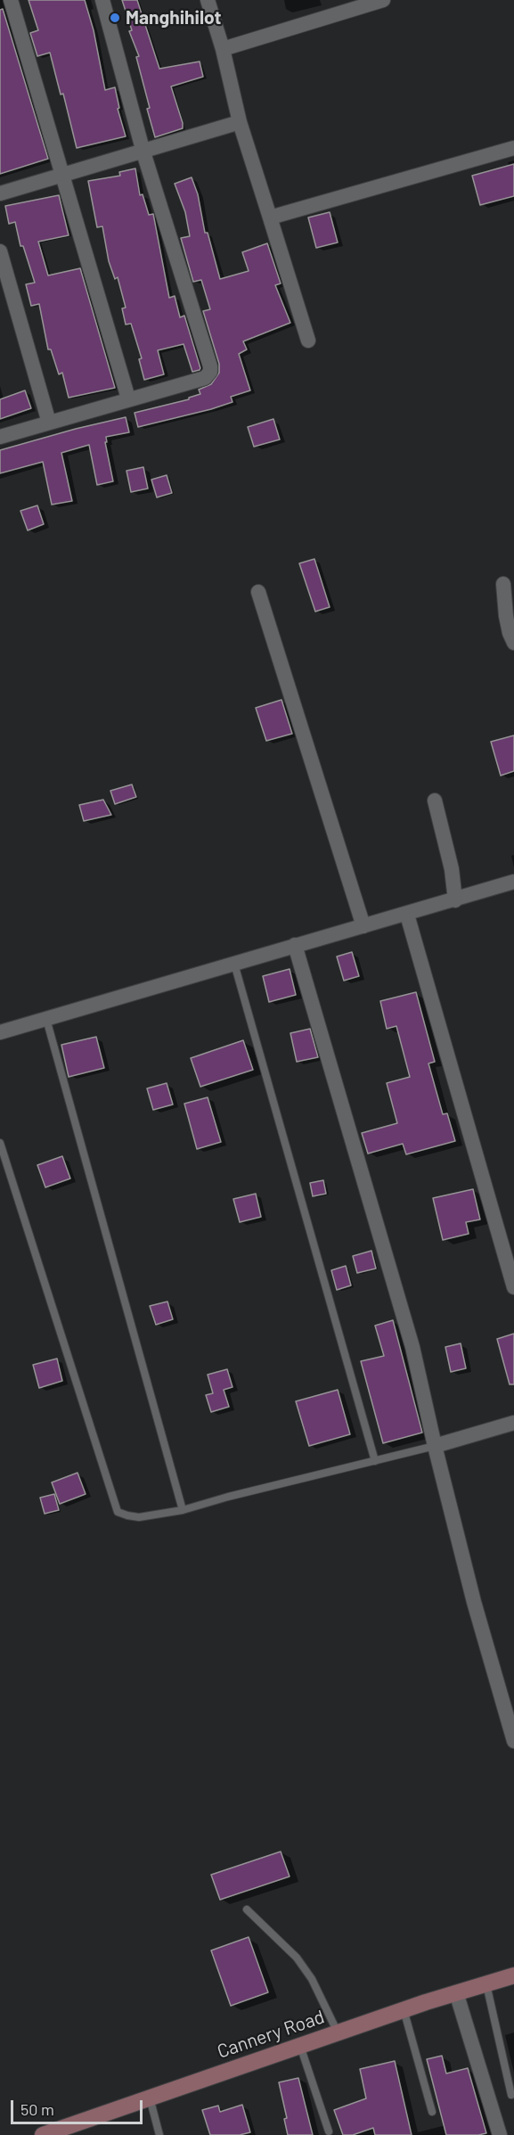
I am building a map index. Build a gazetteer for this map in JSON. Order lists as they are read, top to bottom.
{
  "streets": {
    "main road": ["Cannery Road"]
  },
  "places": ["Manghihilot"],
  "scale_bar": "50 m"
}
